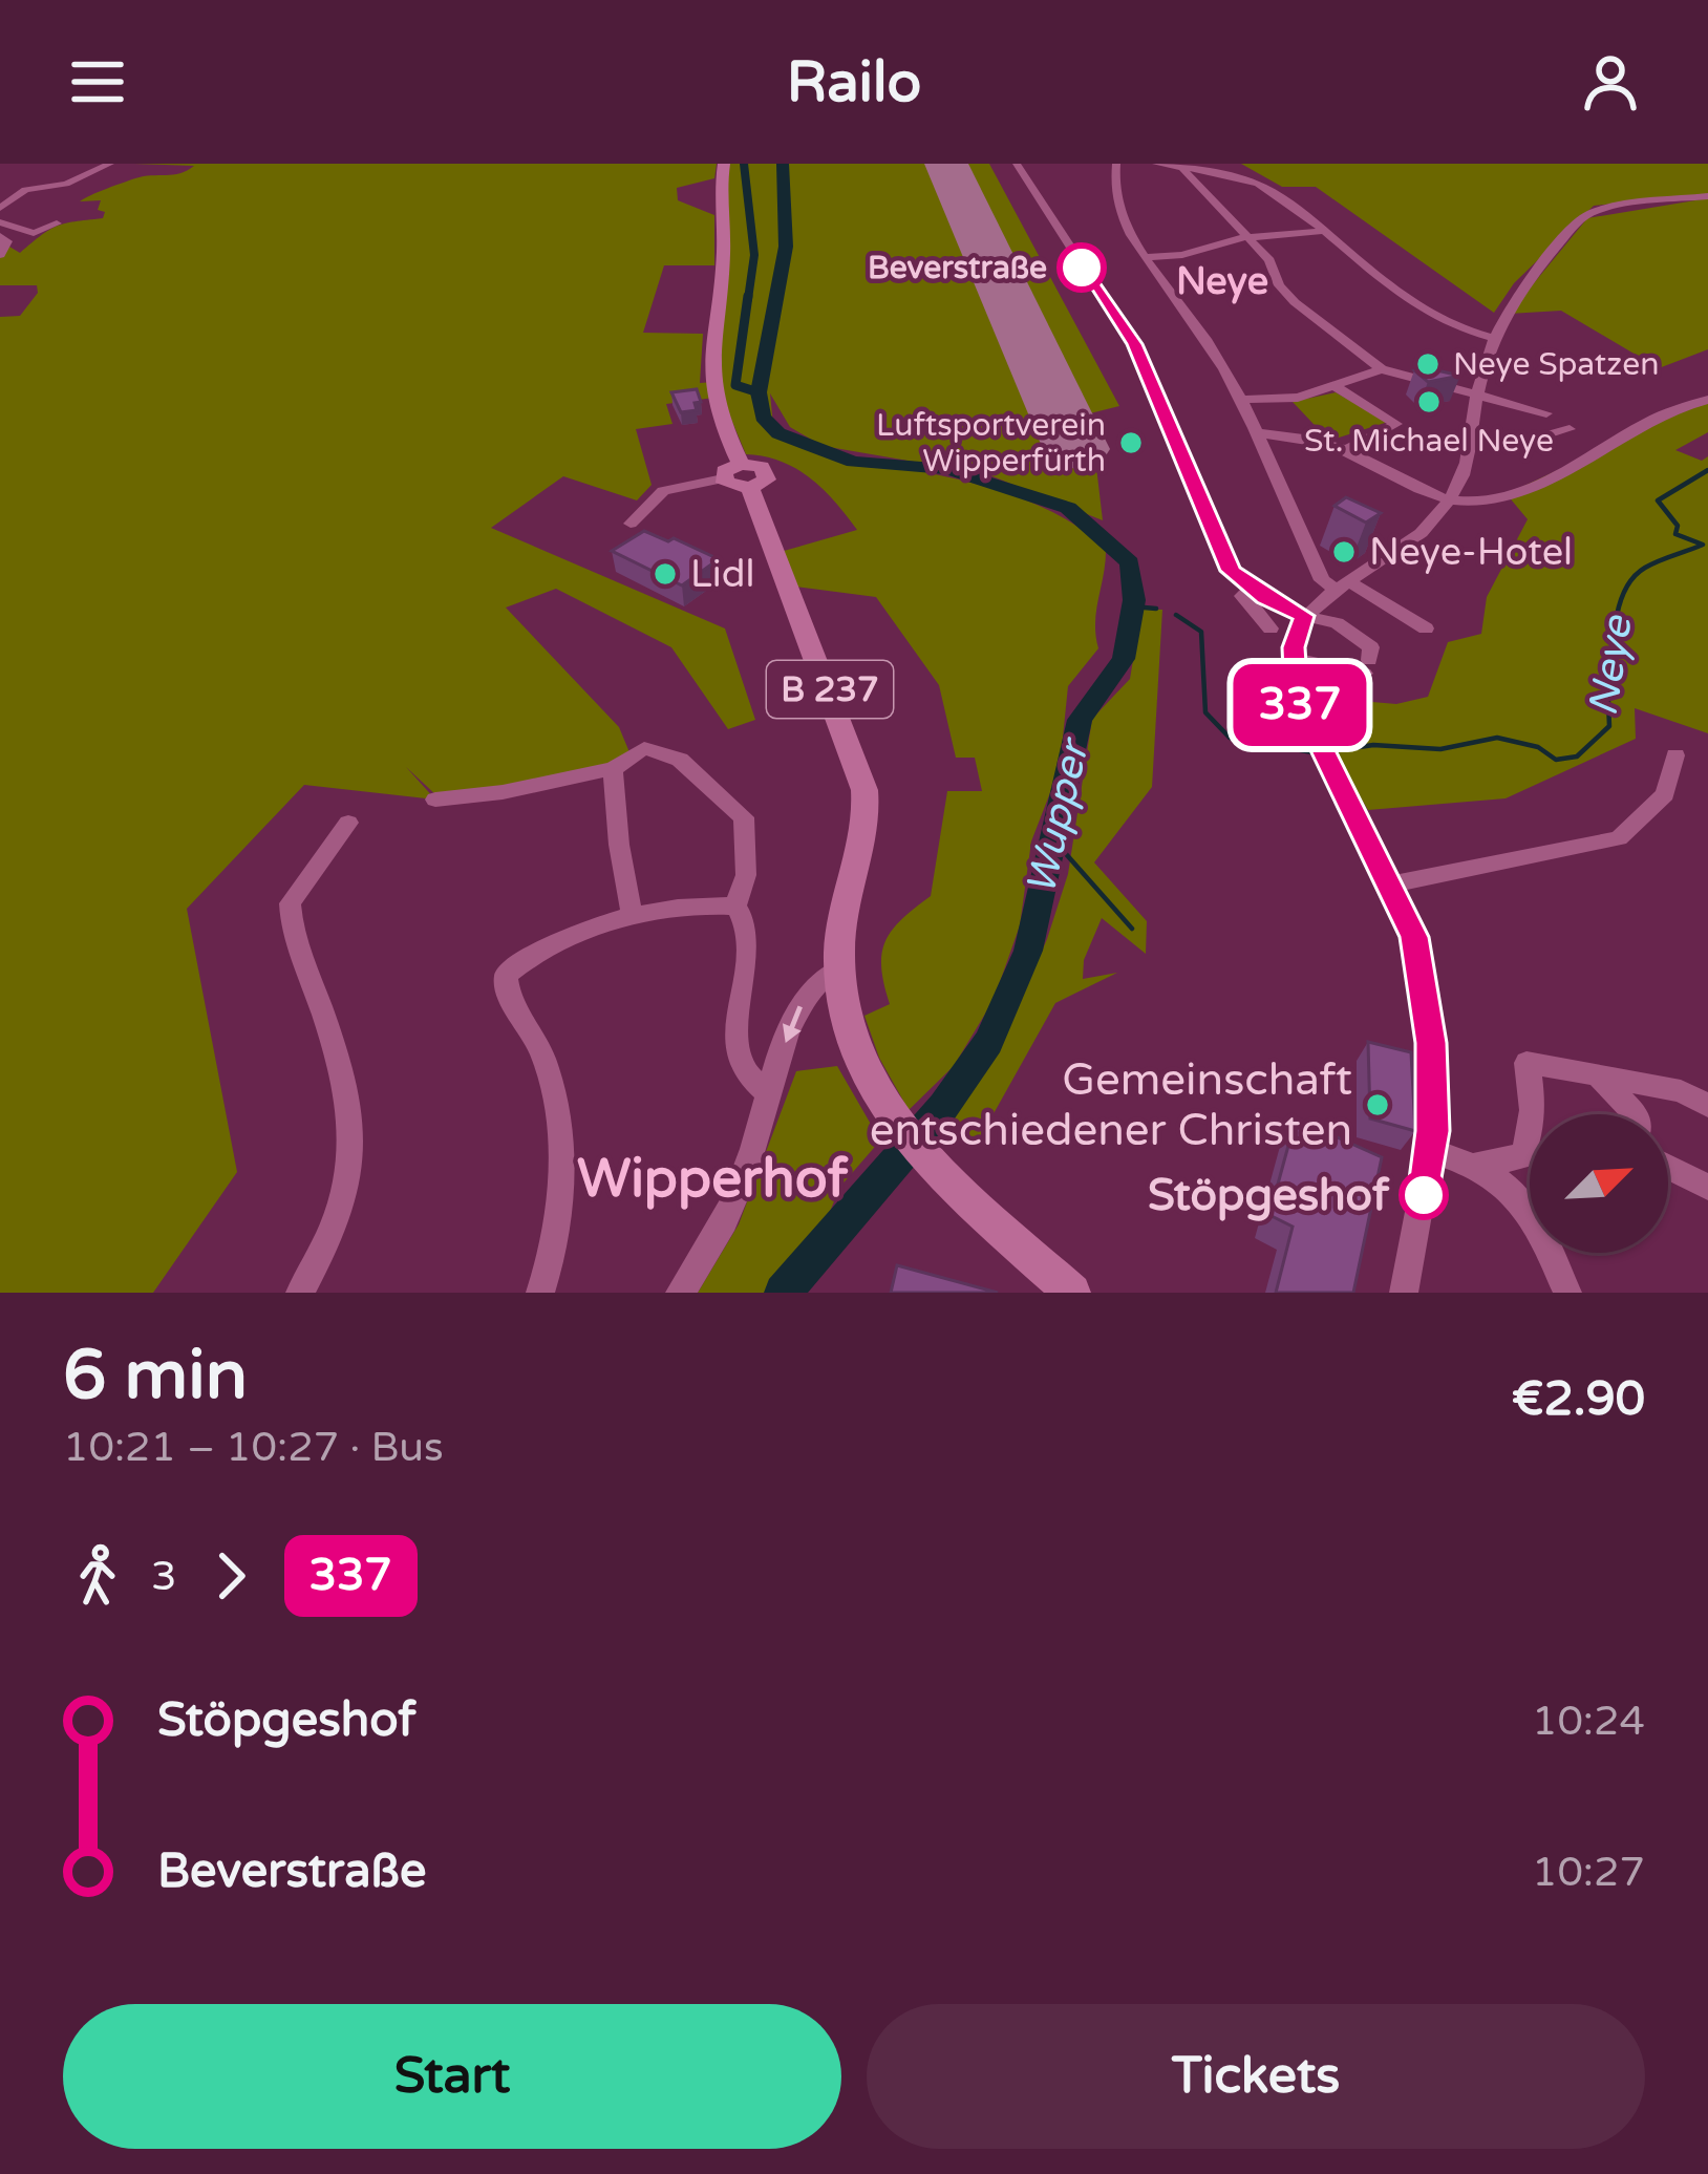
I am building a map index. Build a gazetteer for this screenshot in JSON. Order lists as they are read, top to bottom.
{
  "streets": {
    "main road": ["B 237"]
  },
  "districts": ["Neye", "Wipperhof"],
  "water": ["Neye", "Wupper"],
  "places": [
    "Beverstraße",
    "Neye Spatzen",
    "St. Michael Neye",
    "Luftsportverein Wipperfürth",
    "Neye-Hotel",
    "Lidl",
    "Gemeinschaft entschiedener Christen",
    "Stöpgeshof"
  ],
  "lines": ["bus line 337"],
  "north": "top right",
  "page": {
    "header": "Railo",
    "on_map": "337",
    "heading": ["6 min", "10:21 – 10:27 · Bus", "€2.90"],
    "legs": ["3", "337"],
    "list": [
      {
        "name": "Stöpgeshof",
        "value": "10:24"
      },
      {
        "name": "Beverstraße",
        "value": "10:27"
      }
    ],
    "buttons": ["Start", "Tickets"]
  }
}
